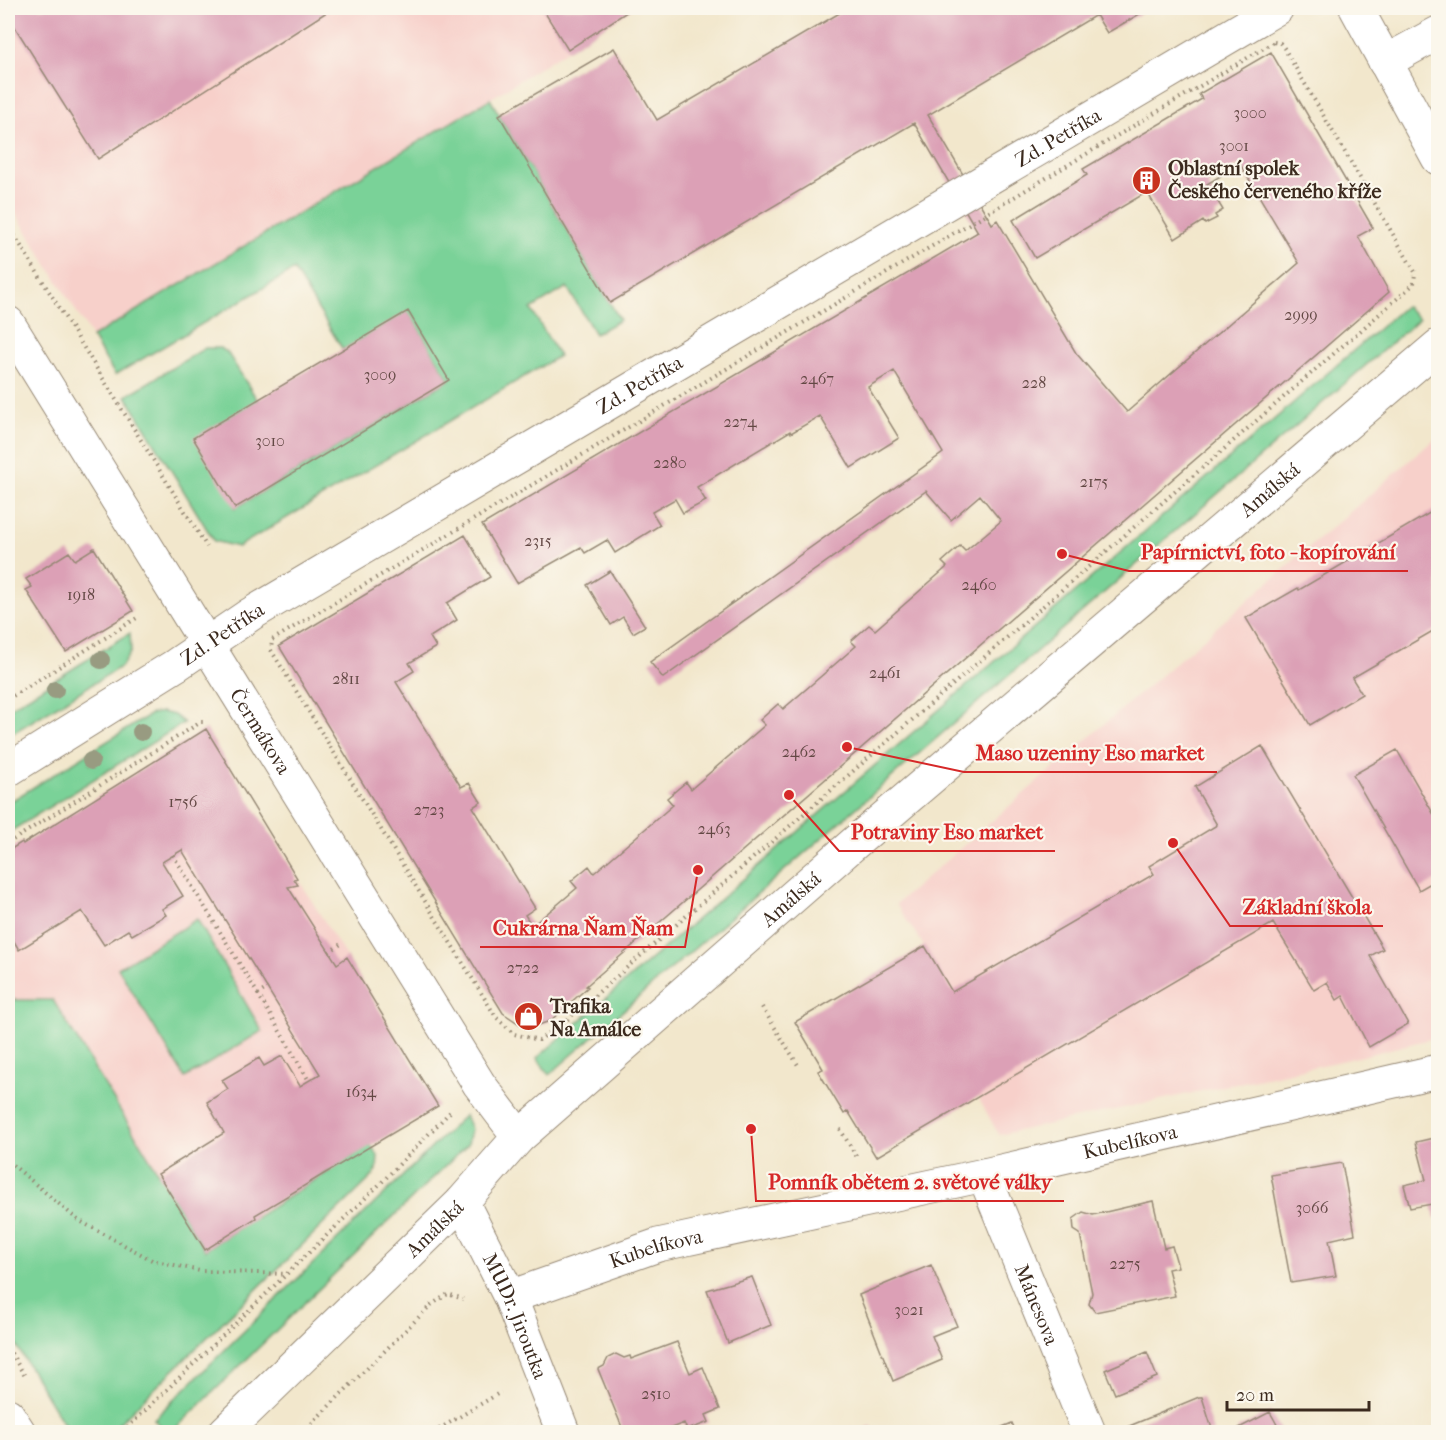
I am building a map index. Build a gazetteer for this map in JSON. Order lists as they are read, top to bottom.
{
  "streets": {
    "street": [
      "Zd. Petříka",
      "Amálská",
      "Čermákova",
      "Kubelíkova",
      "Mánesova",
      "MUDr. Jiroutka"
    ]
  },
  "crossings": [
    ["Zd. Petříka", "Čermákova"],
    ["Amálská", "Čermákova"],
    ["Amálská", "MUDr. Jiroutka"],
    ["Kubelíkova", "Mánesova"],
    ["Kubelíkova", "MUDr. Jiroutka"]
  ],
  "places": {
    "building": ["Oblastní spolek Českého červeného kříže"],
    "other": [
      "Papírnictví, foto - kopírování",
      "Maso uzeniny Eso market",
      "Potraviny Eso market",
      "Základní škola",
      "Cukrárna Ňam Ňam",
      "Pomník obětem 2. světové války"
    ],
    "shop": ["Trafika Na Amálce"]
  },
  "house_numbers": [
    "3000",
    "3001",
    "2999",
    "3009",
    "2467",
    "228",
    "2274",
    "3010",
    "2280",
    "2175",
    "2315",
    "2460",
    "1918",
    "2461",
    "2811",
    "2462",
    "1756",
    "2723",
    "2463",
    "2722",
    "1634",
    "3066",
    "2275",
    "3021",
    "2510"
  ],
  "scale_bar": "20 m"
}
